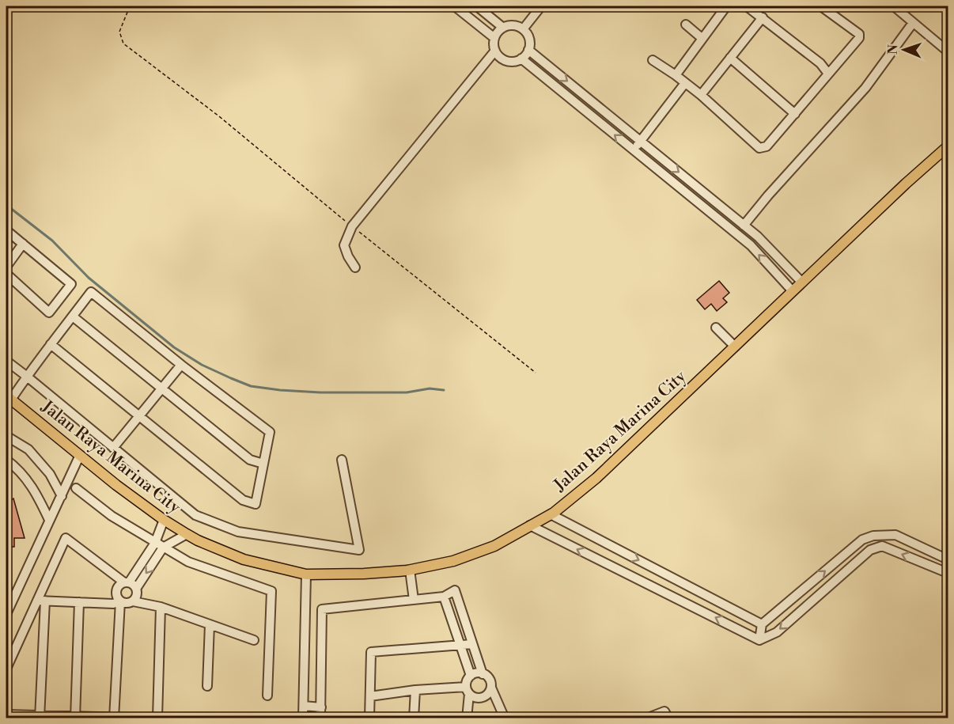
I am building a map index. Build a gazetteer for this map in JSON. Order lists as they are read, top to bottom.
{
  "streets": {
    "main road": ["Jalan Raya Marina City"]
  },
  "north": "left"
}
